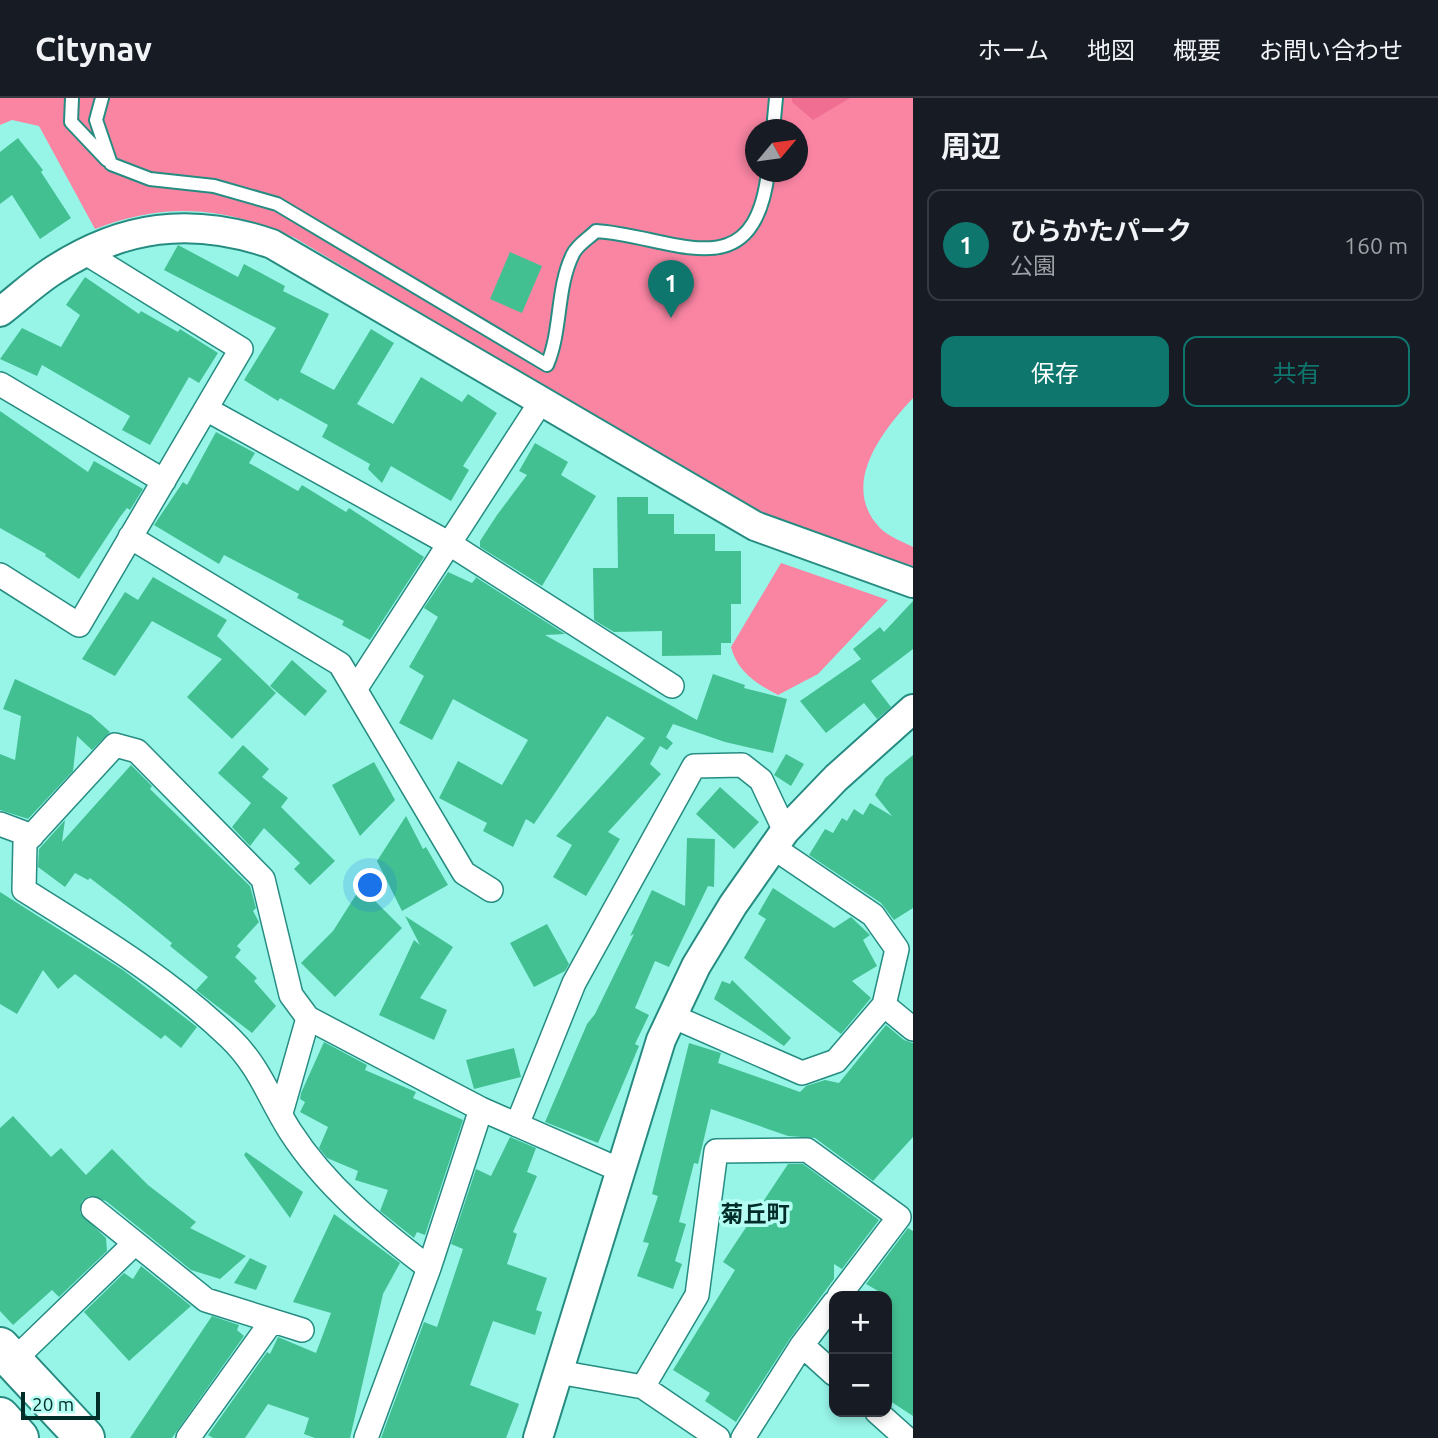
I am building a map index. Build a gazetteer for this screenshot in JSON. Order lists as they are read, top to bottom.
{
  "districts": ["菊丘町"],
  "scale_bar": "20 m",
  "north": "top right",
  "page": {
    "header": "Citynav",
    "nav": [
      "ホーム",
      "地図",
      "概要",
      "お問い合わせ"
    ],
    "heading": "周辺",
    "list": [
      {
        "mark": "1",
        "name": "ひらかたパーク",
        "note": "公園",
        "value": "160 m"
      }
    ],
    "pins": "1",
    "buttons": ["保存", "共有"],
    "map_buttons": ["+", "−"],
    "scale": "20 m"
  }
}
